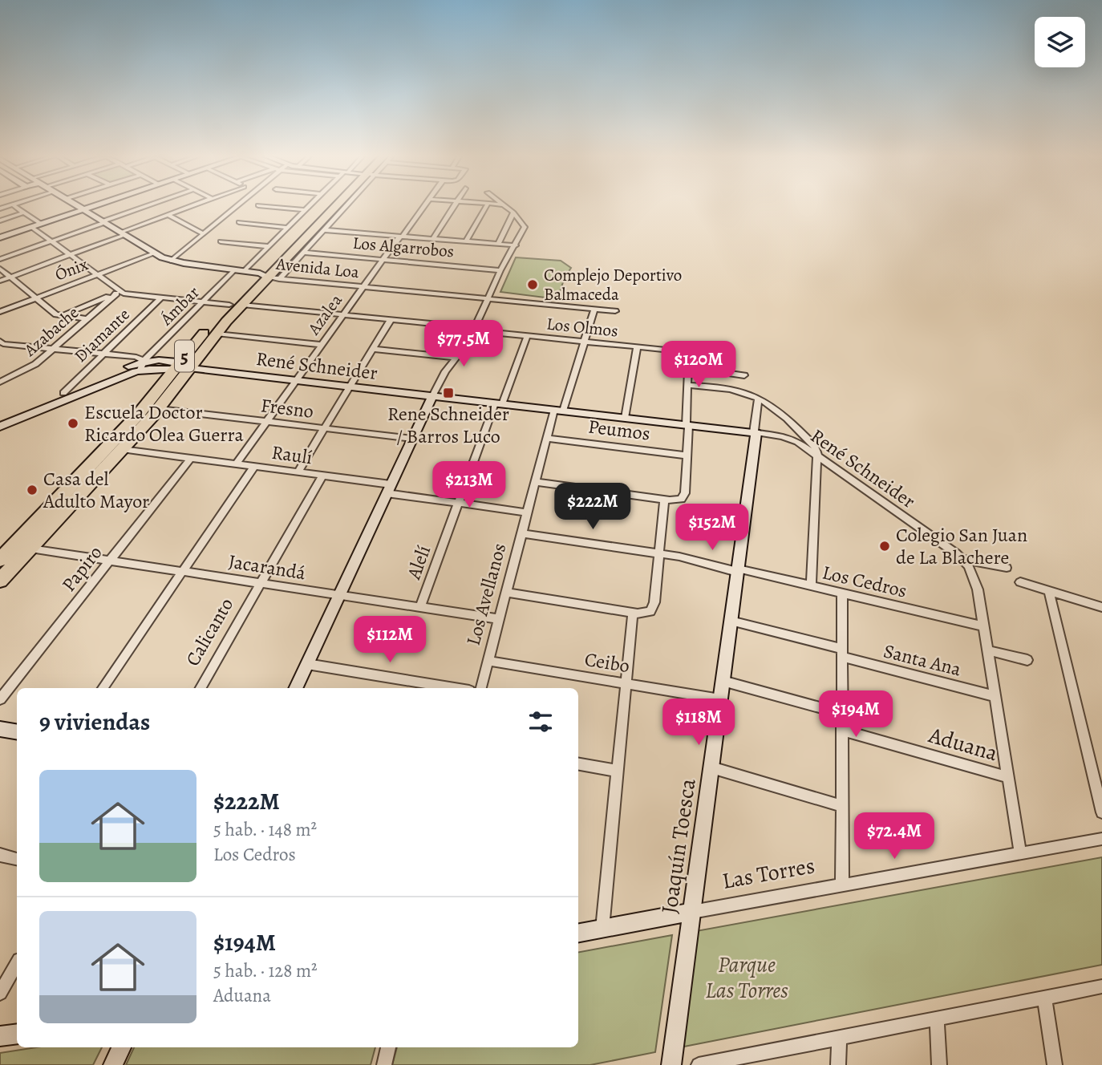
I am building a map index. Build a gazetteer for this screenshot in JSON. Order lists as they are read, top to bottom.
{
  "streets": {
    "highway": ["5"],
    "street": [
      "Los Algarrobos",
      "Avenida Loa",
      "Ónix",
      "Ámbar",
      "Azalea",
      "Los Olmos",
      "Azabache",
      "Diamante",
      "René Schneider",
      "Fresno",
      "Peumos",
      "Raulí",
      "Alelí",
      "Jacarandá",
      "Papiro",
      "Los Cedros",
      "Los Avellanos",
      "Calicanto",
      "Santa Ana",
      "Ceibo",
      "Aduana",
      "Joaquín Toesca",
      "Las Torres"
    ]
  },
  "crossings": [
    ["Los Algarrobos", "Azalea"],
    ["Avenida Loa", "Ónix"],
    ["Avenida Loa", "Ámbar"],
    ["Avenida Loa", "Azalea"],
    ["Avenida Loa", "5"],
    ["Avenida Loa", "Los Avellanos"],
    ["Ámbar", "René Schneider"],
    ["Azalea", "Los Olmos"],
    ["Azalea", "René Schneider"],
    ["Azalea", "Fresno"],
    ["Azalea", "Raulí"],
    ["Los Olmos", "5"],
    ["Los Olmos", "Alelí"],
    ["Los Olmos", "Los Avellanos"],
    ["5", "René Schneider"],
    ["5", "Fresno"],
    ["5", "Raulí"],
    ["5", "Jacarandá"],
    ["René Schneider", "Alelí"],
    ["René Schneider", "Los Avellanos"],
    ["René Schneider", "Joaquín Toesca"],
    ["Peumos", "Los Avellanos"],
    ["Raulí", "Alelí"],
    ["Raulí", "Papiro"],
    ["Raulí", "Los Avellanos"],
    ["Raulí", "Calicanto"],
    ["Alelí", "Jacarandá"],
    ["Jacarandá", "Papiro"],
    ["Jacarandá", "Los Avellanos"],
    ["Jacarandá", "Calicanto"],
    ["Los Cedros", "Los Avellanos"],
    ["Los Cedros", "Joaquín Toesca"],
    ["Los Avellanos", "Ceibo"],
    ["Santa Ana", "Joaquín Toesca"],
    ["Ceibo", "Joaquín Toesca"],
    ["Joaquín Toesca", "Las Torres"]
  ],
  "parks": ["Parque Las Torres"],
  "places": {
    "other": [
      "Complejo Deportivo Balmaceda",
      "Escuela Doctor Ricardo Olea Guerra",
      "Casa del Adulto Mayor",
      "Colegio San Juan de La Blachere"
    ],
    "transit": ["Rene Schneider / Barros Luco"]
  },
  "page": {
    "price": [
      "$77.5M",
      "$120M",
      "$213M",
      "$222M",
      "$152M",
      "$112M",
      "$194M",
      "$118M",
      "$72.4M"
    ],
    "heading": "9 viviendas",
    "list": [
      {
        "name": "$222M",
        "note": "5 hab. · 148 m² · Los Cedros"
      },
      {
        "name": "$194M",
        "note": "5 hab. · 128 m² · Aduana"
      }
    ]
  }
}
